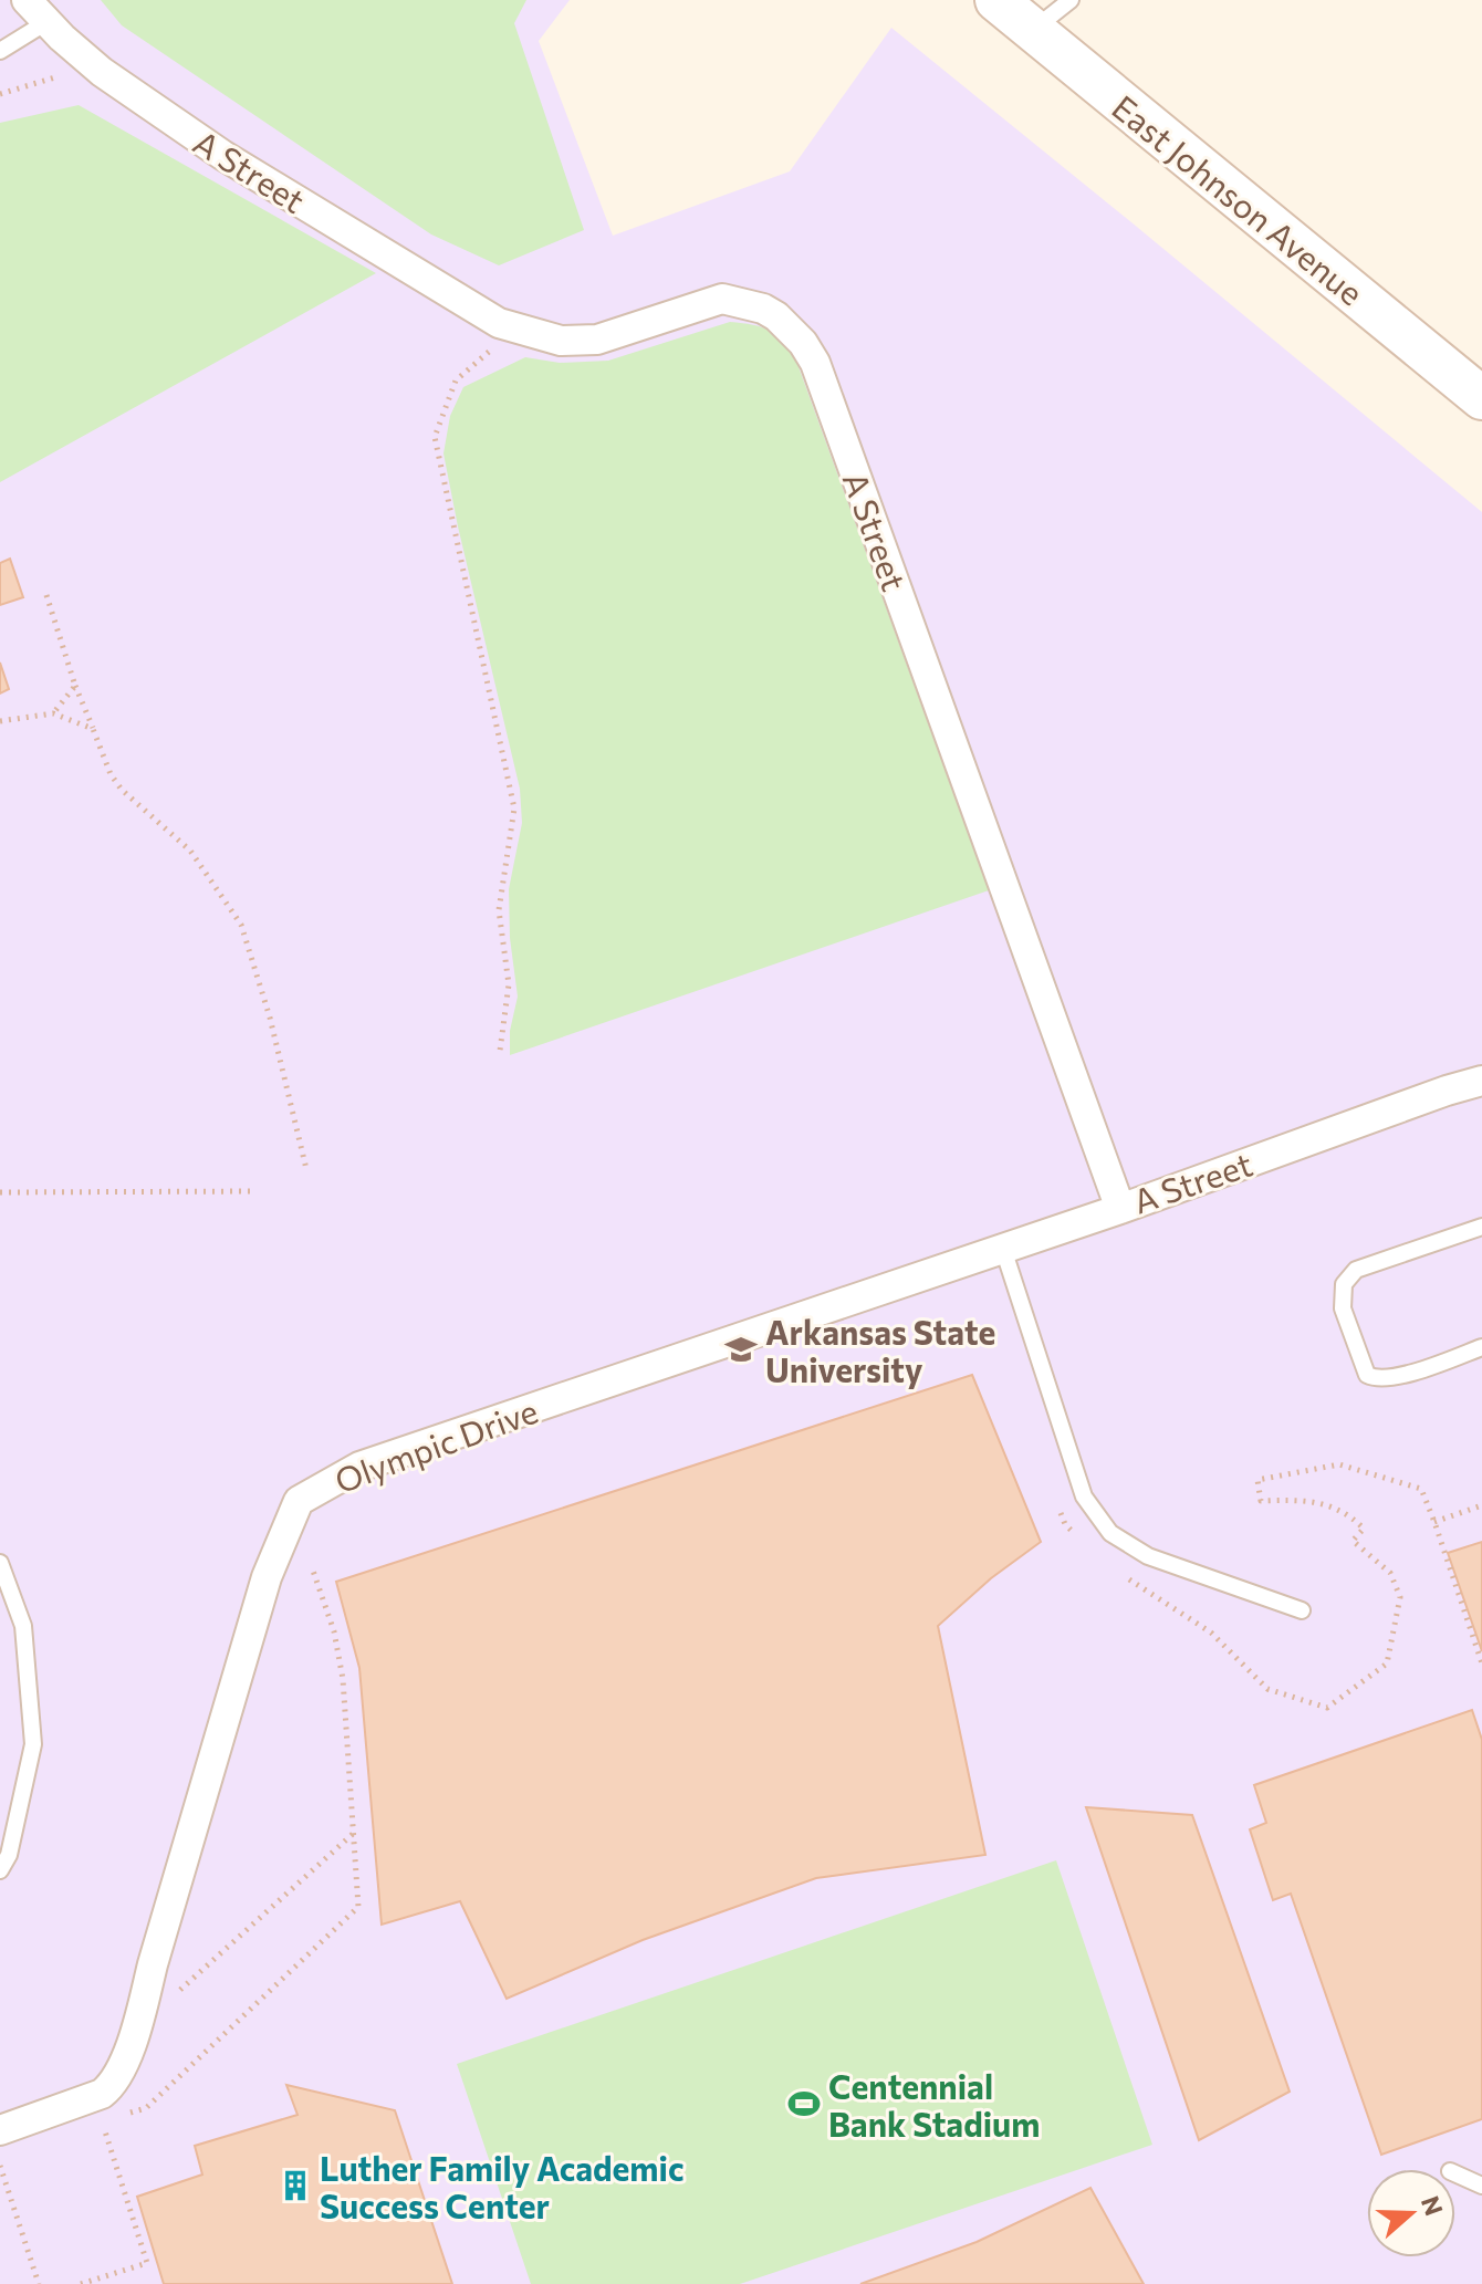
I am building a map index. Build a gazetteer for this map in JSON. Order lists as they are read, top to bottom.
{
  "streets": {
    "main road": ["East Johnson Avenue"],
    "street": ["A Street", "Olympic Drive"]
  },
  "crossings": [
    ["A Street", "Olympic Drive"]
  ],
  "places": {
    "school or university": ["Arkansas State University"],
    "sports": ["Centennial Bank Stadium"],
    "building": ["Luther Family Academic Success Center"]
  },
  "north": "right"
}
